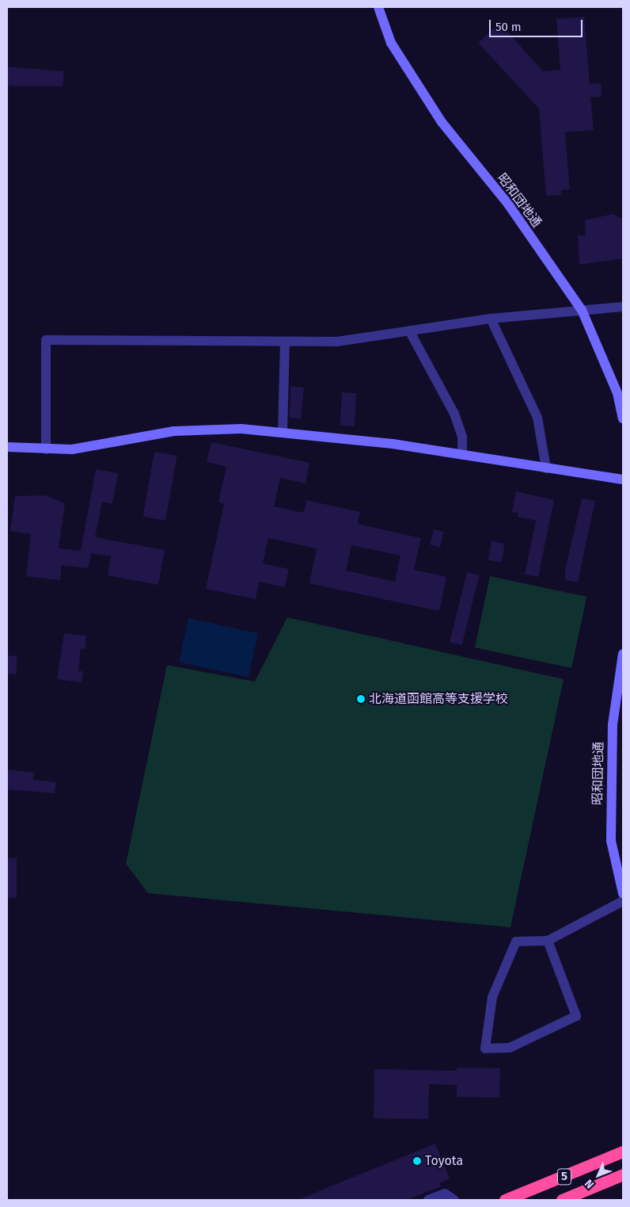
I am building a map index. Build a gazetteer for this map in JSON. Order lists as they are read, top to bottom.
{
  "streets": {
    "highway": ["5"],
    "street": ["昭和団地通"]
  },
  "places": ["北海道函館高等支援学校", "Toyota"],
  "scale_bar": "50 m",
  "north": "bottom left"
}
